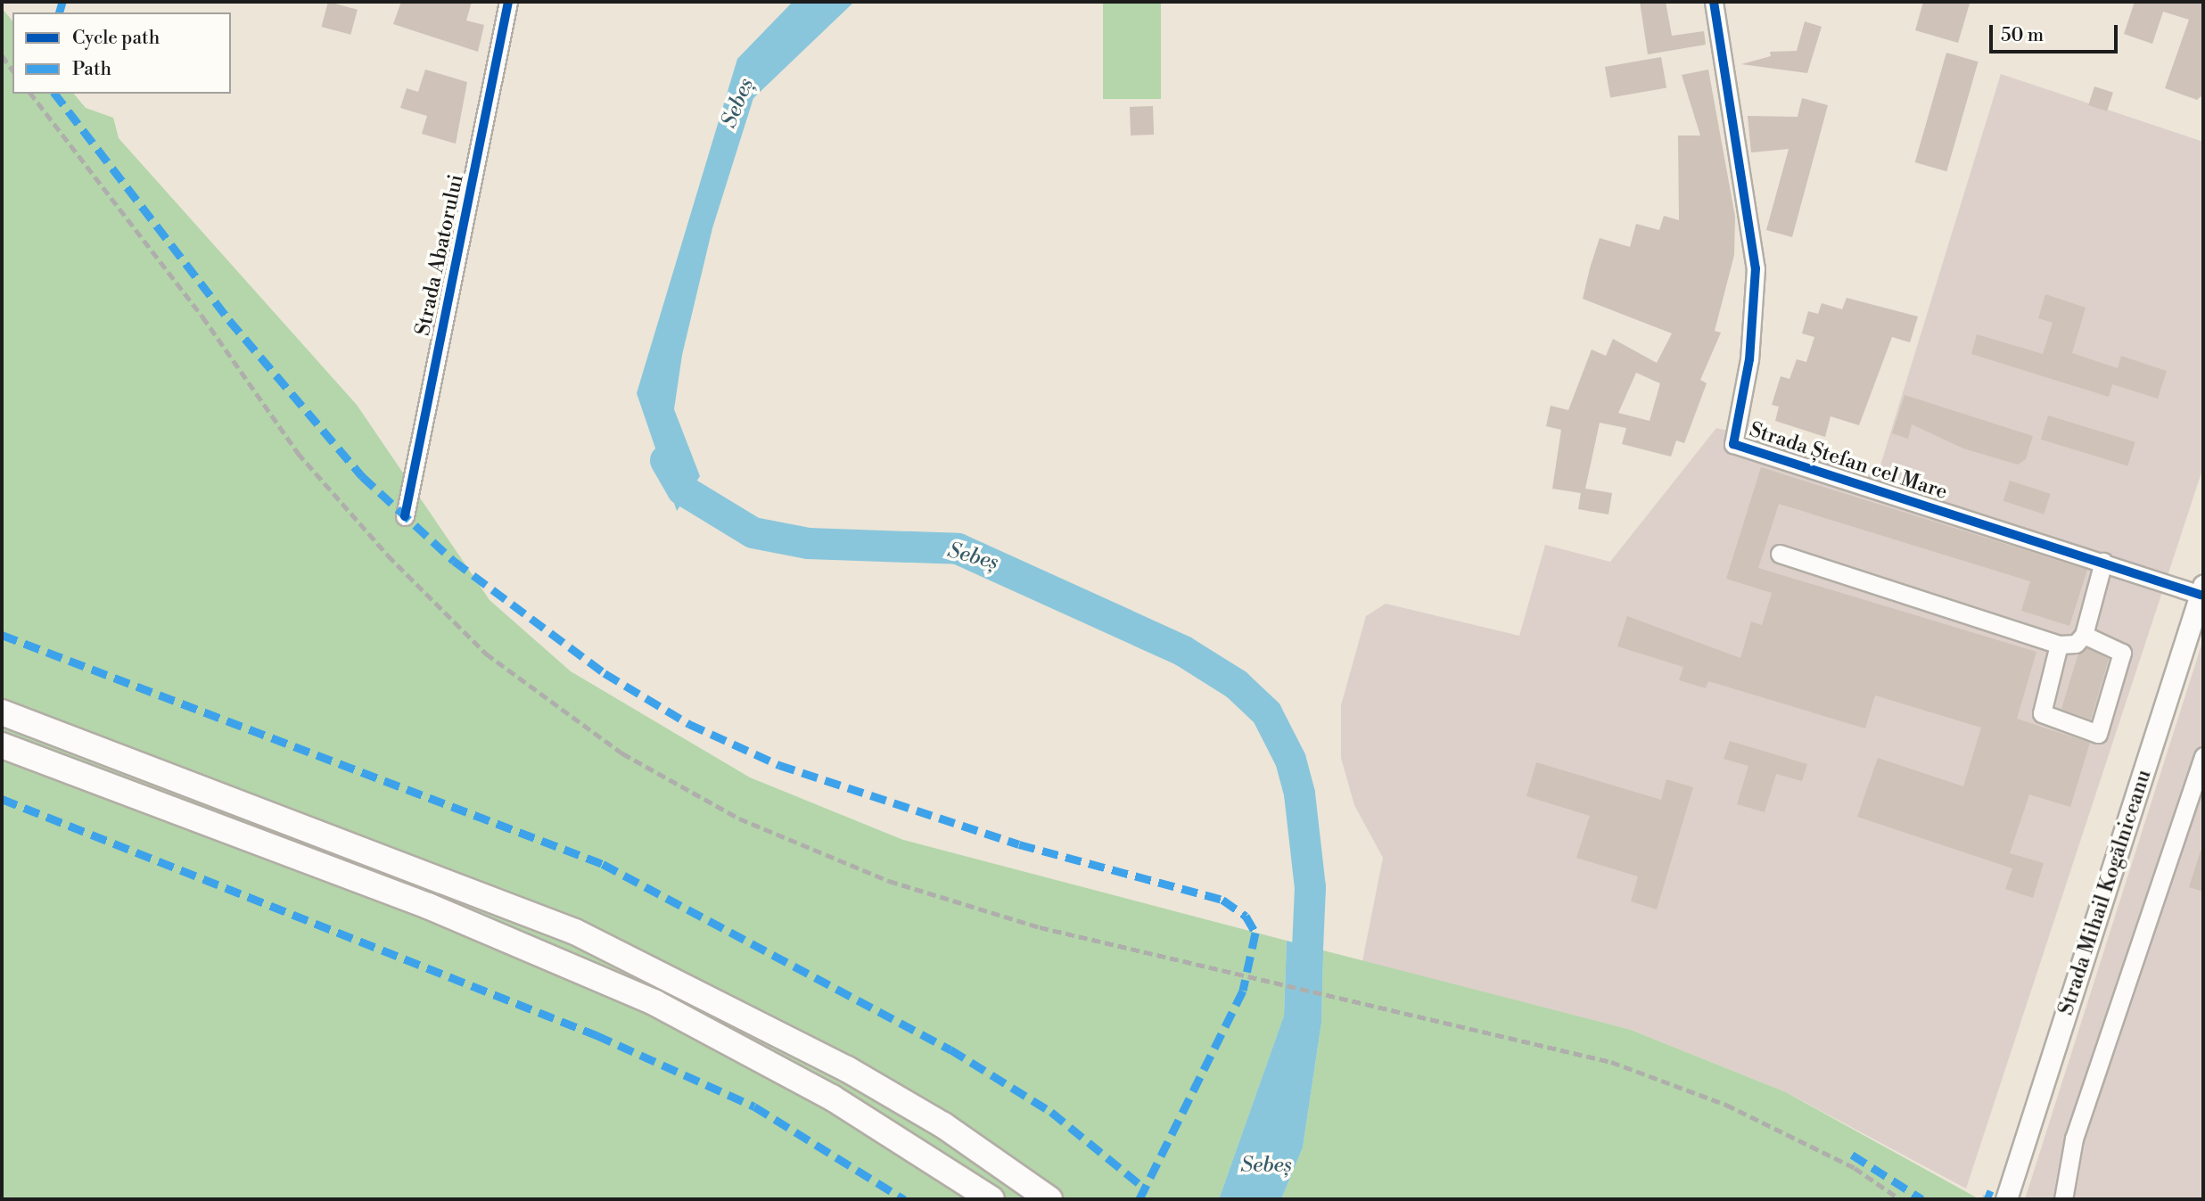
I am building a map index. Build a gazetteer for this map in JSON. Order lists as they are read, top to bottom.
{
  "streets": {
    "main road": ["Strada Mihail Kogălniceanu"],
    "street": ["Strada Abatorului", "Strada Ștefan cel Mare"]
  },
  "crossings": [
    ["Strada Ștefan cel Mare", "Strada Mihail Kogălniceanu"]
  ],
  "water": ["Sebeș"],
  "legend": ["Cycle path", "Path"],
  "scale_bar": "50 m"
}
